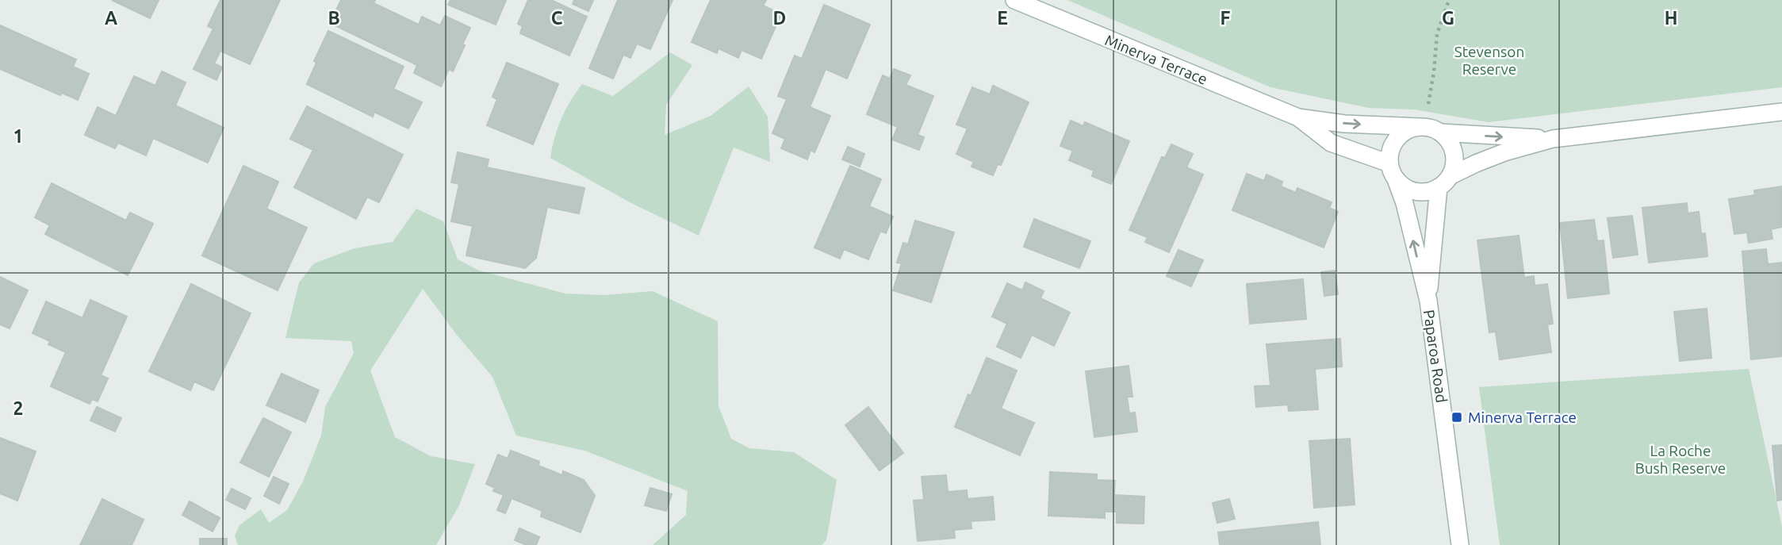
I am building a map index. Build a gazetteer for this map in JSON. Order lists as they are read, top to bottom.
{
  "streets": {
    "main road": ["Minerva Terrace", "Paparoa Road"]
  },
  "crossings": [
    ["Minerva Terrace", "Paparoa Road"]
  ],
  "parks": ["Stevenson Reserve", "La Roche Bush Reserve"],
  "places": {
    "transit": ["Minerva Terrace"]
  },
  "grid": {
    "columns": [
      "A",
      "B",
      "C",
      "D",
      "E",
      "F",
      "G",
      "H"
    ],
    "rows": ["1", "2"]
  }
}
